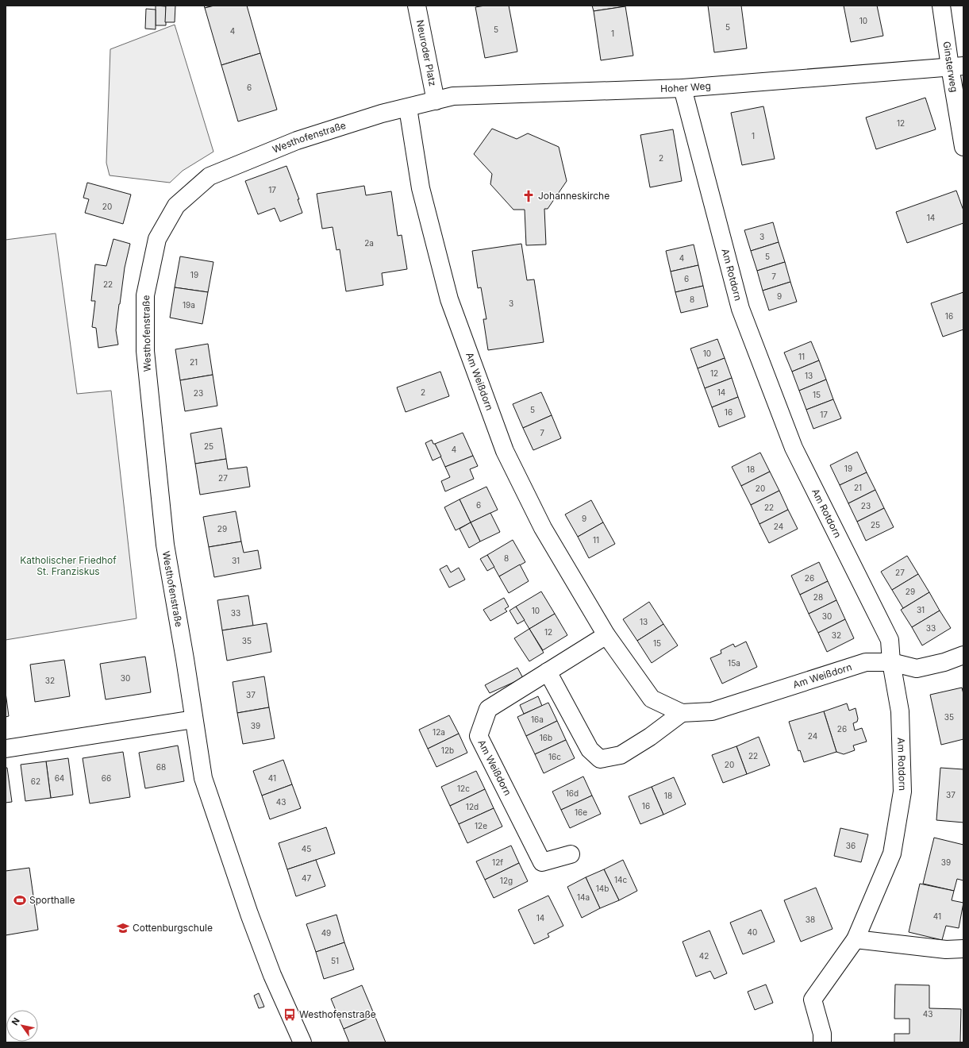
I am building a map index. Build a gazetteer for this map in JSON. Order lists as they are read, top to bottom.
{
  "streets": {
    "street": [
      "Neuroder Platz",
      "Ginsterweg",
      "Hoher Weg",
      "Westhofenstraße",
      "Am Rotdorn",
      "Am Weißdorn"
    ]
  },
  "crossings": [
    ["Neuroder Platz", "Hoher Weg"],
    ["Ginsterweg", "Hoher Weg"],
    ["Hoher Weg", "Westhofenstraße"],
    ["Hoher Weg", "Am Rotdorn"],
    ["Hoher Weg", "Am Weißdorn"],
    ["Westhofenstraße", "Am Weißdorn"],
    ["Am Rotdorn", "Am Weißdorn"]
  ],
  "parks": ["Katholischer Friedhof St. Franziskus"],
  "places": {
    "church": ["Johanneskirche"],
    "sports": ["Sporthalle"],
    "school or university": ["Cottenburgschule"],
    "bus stop": ["Westhofenstraße"]
  },
  "house_numbers": [
    "10",
    "5",
    "5",
    "4",
    "1",
    "6",
    "12",
    "1",
    "2",
    "17",
    "20",
    "14",
    "3",
    "2a",
    "5",
    "4",
    "19",
    "7",
    "6",
    "22",
    "9",
    "8",
    "3",
    "19a",
    "16",
    "10",
    "11",
    "21",
    "12",
    "13",
    "2",
    "14",
    "23",
    "15",
    "5",
    "16",
    "17",
    "7",
    "25",
    "4",
    "19",
    "18",
    "27",
    "21",
    "20",
    "6",
    "23",
    "22",
    "9",
    "25",
    "24",
    "29",
    "11",
    "8",
    "31",
    "27",
    "26",
    "29",
    "28",
    "31",
    "10",
    "33",
    "30",
    "13",
    "33",
    "12",
    "32",
    "35",
    "15",
    "15a",
    "30",
    "32",
    "37",
    "35",
    "16a",
    "39",
    "26",
    "12a",
    "24",
    "16b",
    "12b",
    "22",
    "16c",
    "20",
    "68",
    "64",
    "66",
    "41",
    "62",
    "12c",
    "16d",
    "37",
    "18",
    "43",
    "16",
    "12d",
    "16e",
    "12e",
    "36",
    "45",
    "12f",
    "39",
    "47",
    "14c",
    "12g",
    "14b",
    "14a",
    "41",
    "14",
    "38",
    "40",
    "49",
    "42",
    "51",
    "43"
  ],
  "north": "top left"
}
